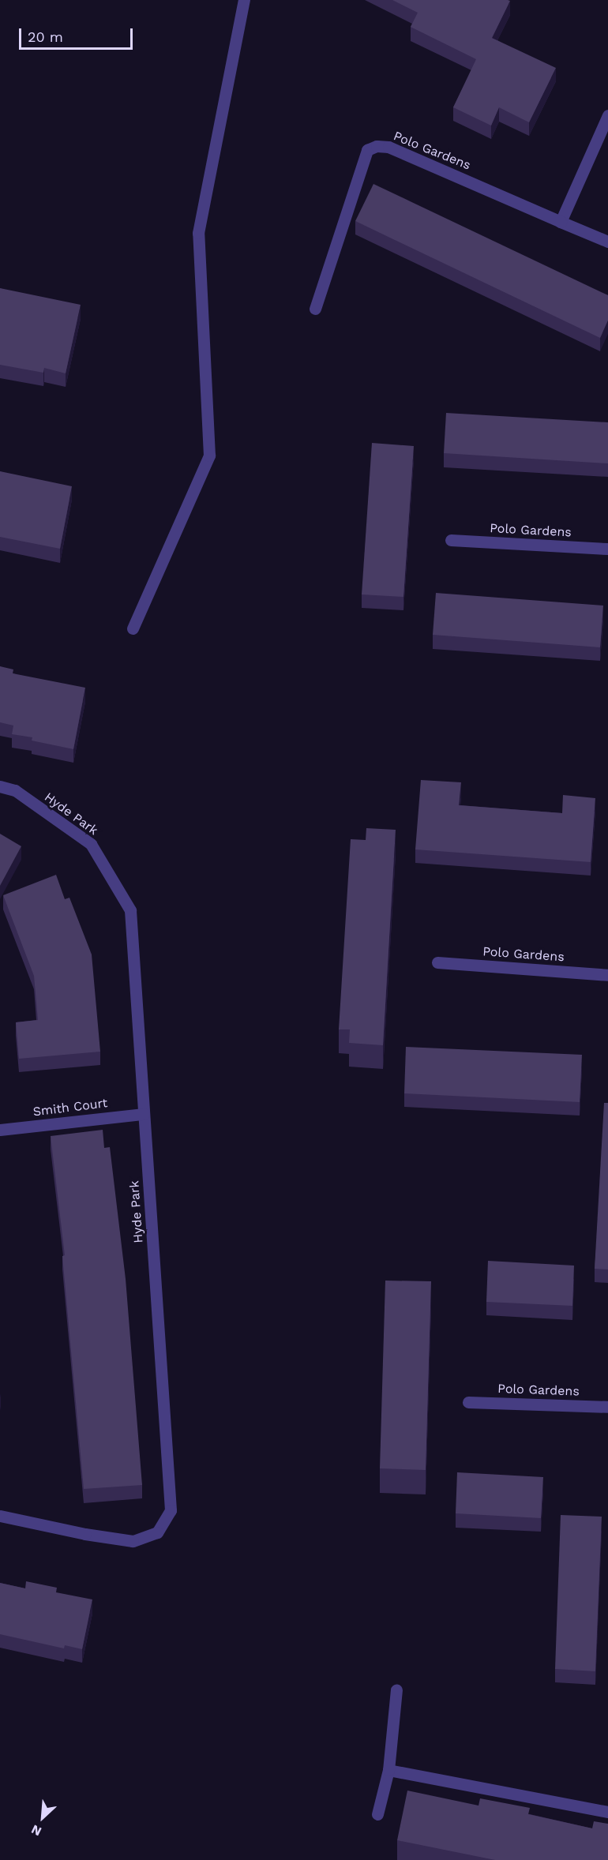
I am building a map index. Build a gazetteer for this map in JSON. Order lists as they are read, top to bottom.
{
  "streets": {
    "street": ["Polo Gardens", "Hyde Park", "Smith Court"]
  },
  "crossings": [
    ["Hyde Park", "Smith Court"]
  ],
  "scale_bar": "20 m",
  "north": "bottom left"
}
